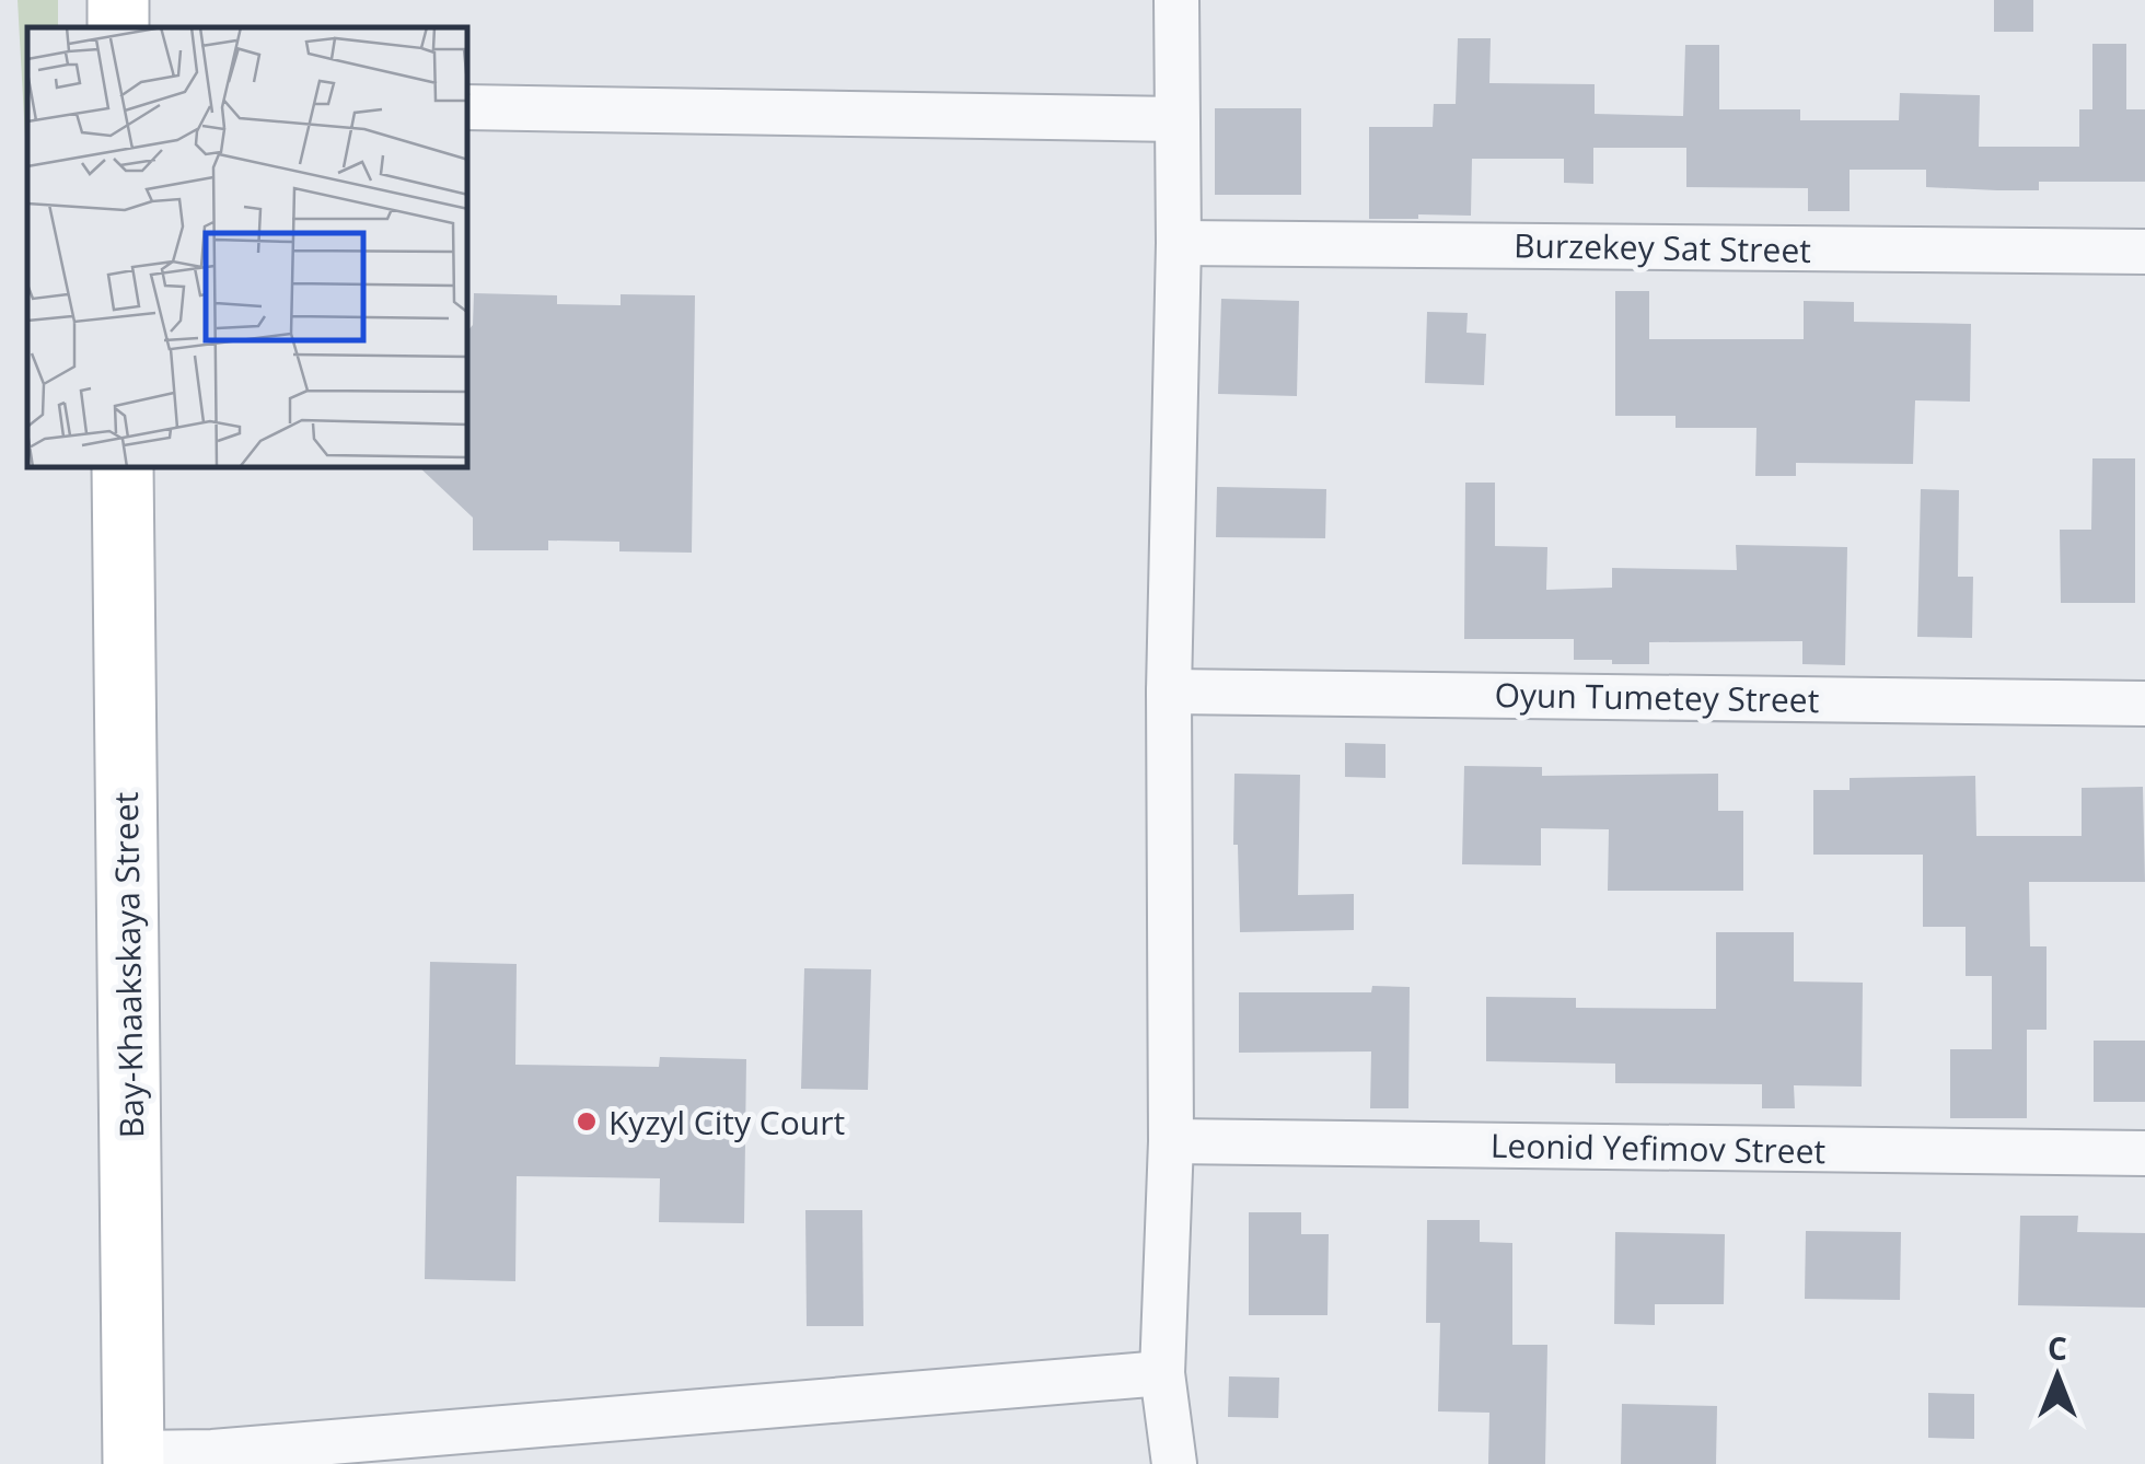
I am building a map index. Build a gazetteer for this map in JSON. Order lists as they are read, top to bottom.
{
  "streets": {
    "main road": ["Bay-Khaakskaya Street"],
    "street": ["Burzekey Sat Street", "Oyun Tumetey Street", "Leonid Yefimov Street"]
  },
  "places": ["Kyzyl City Court"],
  "north": "top"
}
